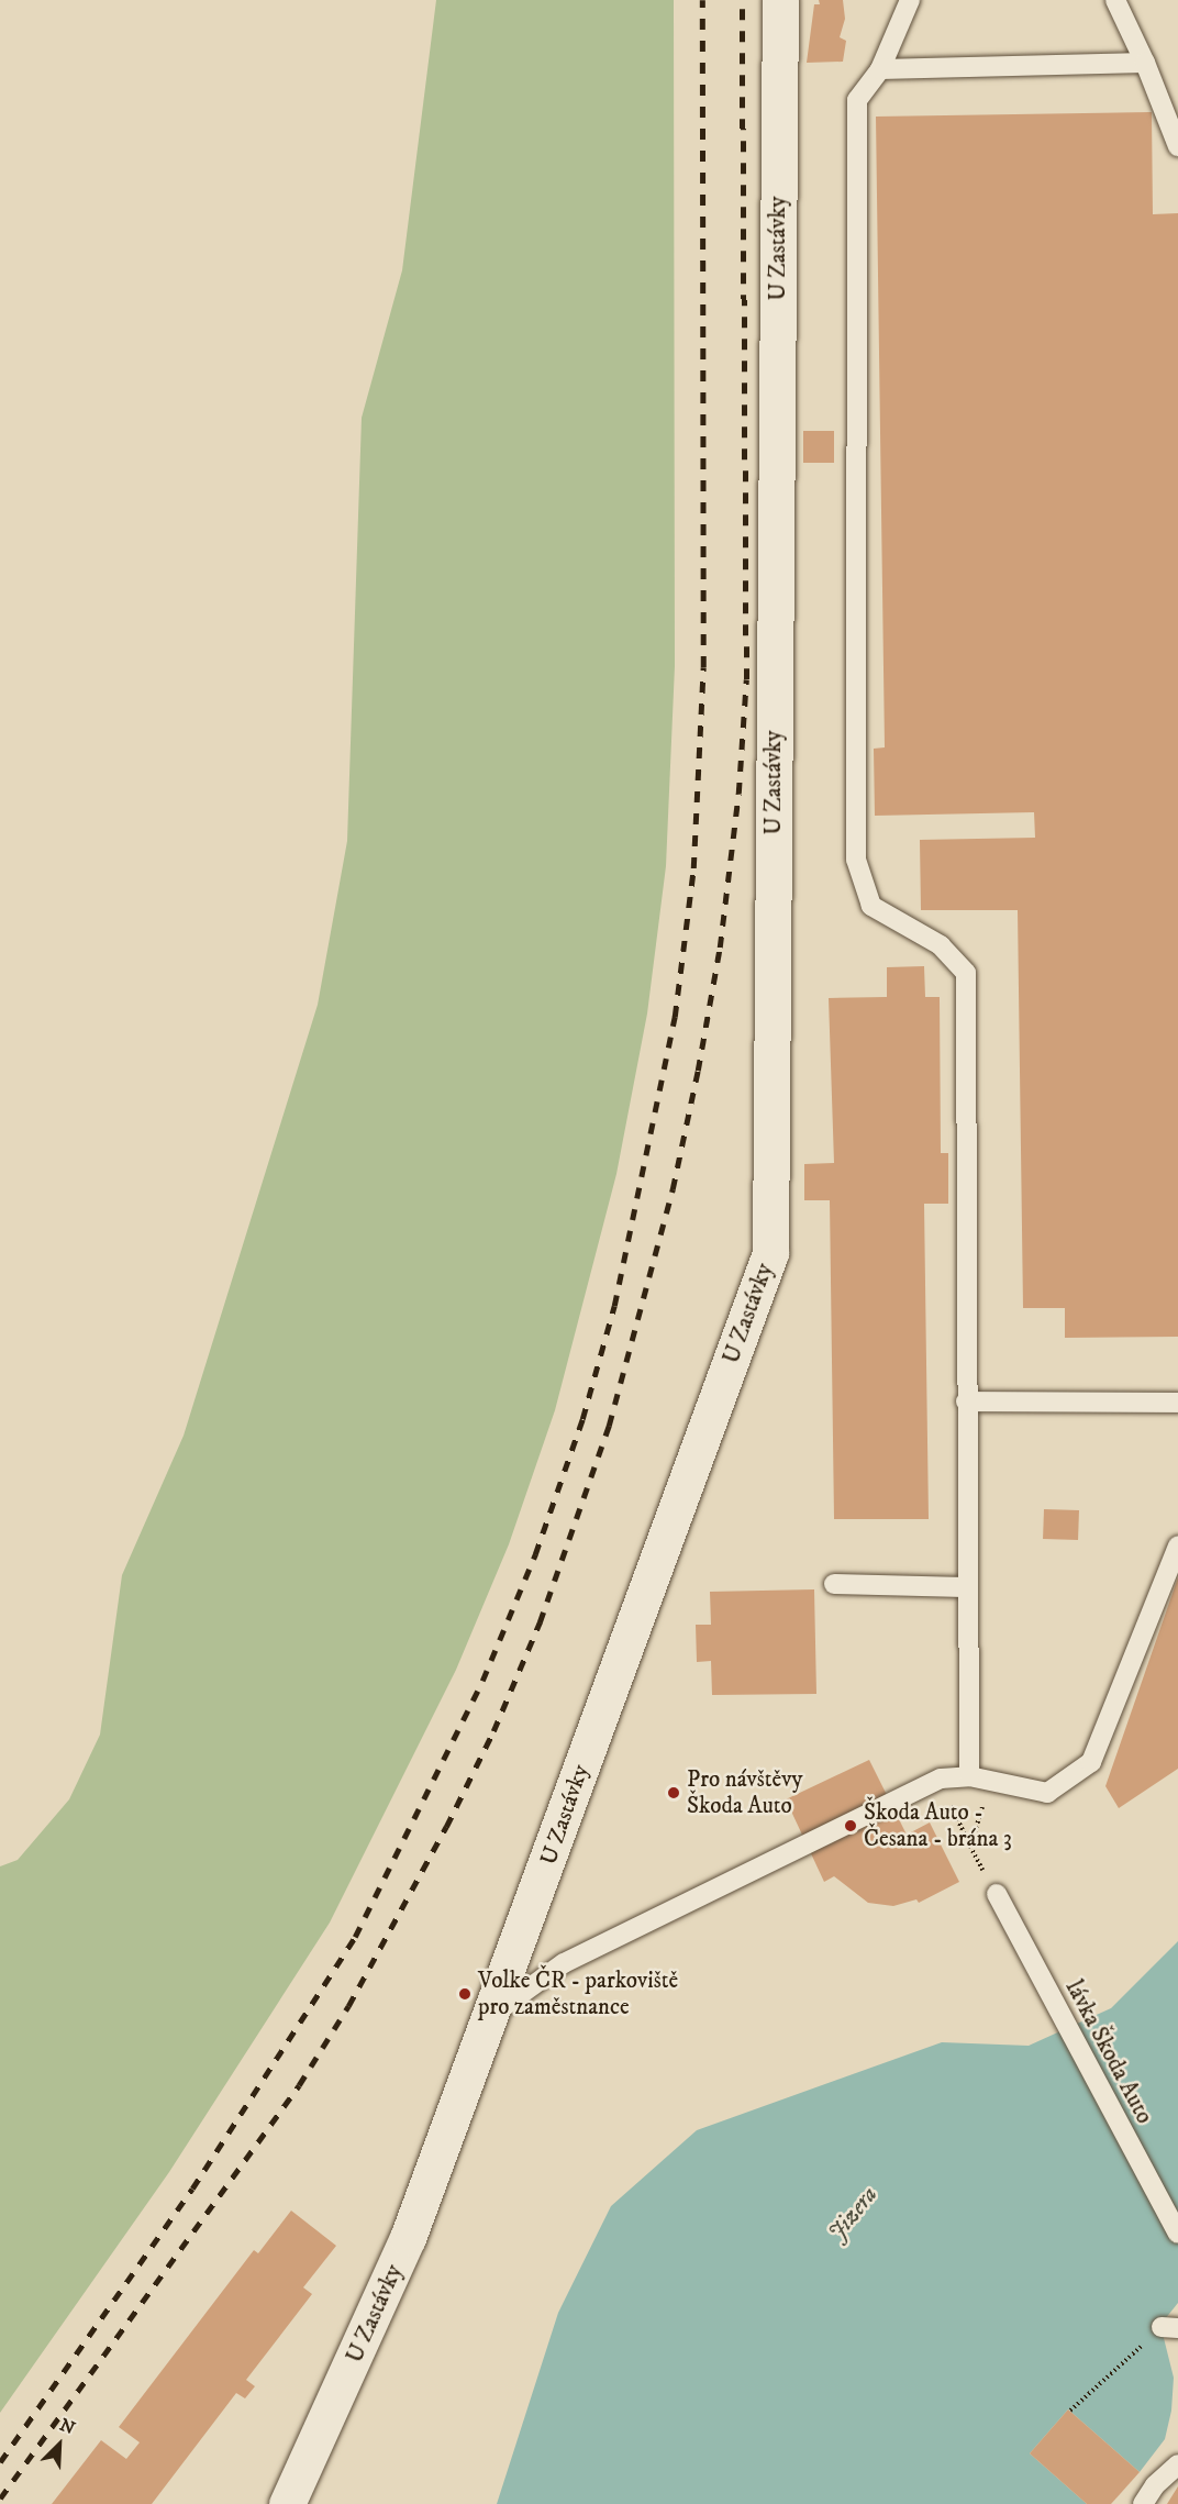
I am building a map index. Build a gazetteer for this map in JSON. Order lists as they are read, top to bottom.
{
  "streets": {
    "street": ["U Zastávky"],
    "lane": ["lávka Škoda Auto"]
  },
  "water": ["Jizera"],
  "places": ["Pro návštěvy Škoda Auto", "Škoda Auto - Česana - brána 3", "Volke ČR - parkoviště pro zaměstnance"],
  "north": "top right"
}
